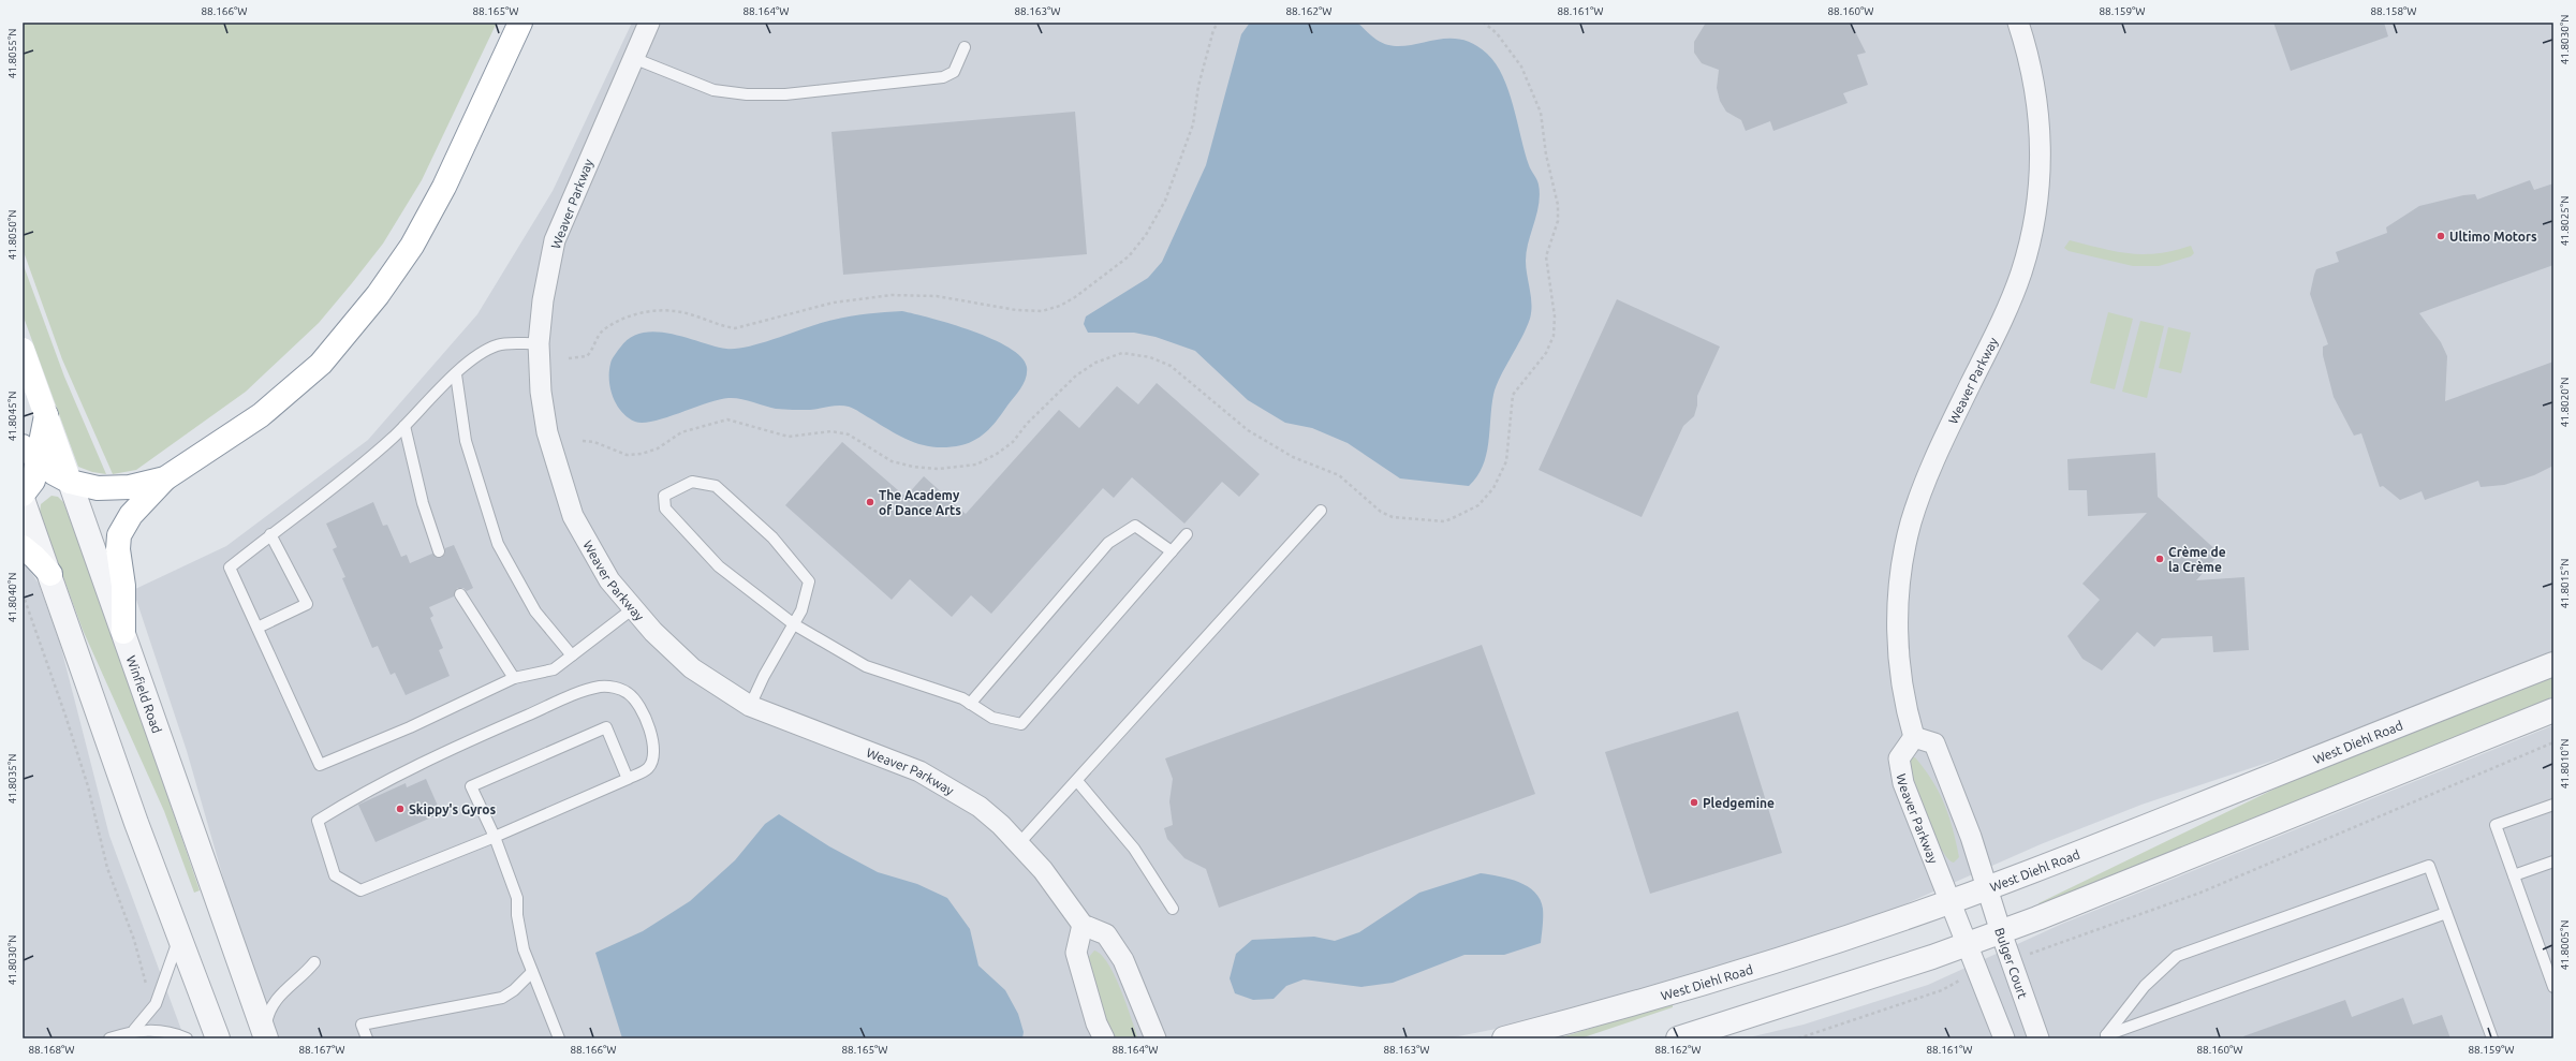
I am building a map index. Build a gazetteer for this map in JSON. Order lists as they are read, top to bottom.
{
  "streets": {
    "main road": ["Winfield Road"],
    "street": ["Weaver Parkway", "West Diehl Road", "Bulger Court"]
  },
  "crossings": [
    ["Weaver Parkway", "West Diehl Road"],
    ["West Diehl Road", "Bulger Court"]
  ],
  "places": [
    "Ultimo Motors",
    "The Academy of Dance Arts",
    "Crème de la Crème",
    "Pledgemine",
    "Skippy's Gyros"
  ],
  "coordinates": [
    "88.166°W",
    "88.165°W",
    "88.164°W",
    "88.163°W",
    "88.162°W",
    "88.161°W",
    "88.160°W",
    "88.159°W",
    "88.158°W",
    "41.8030°N",
    "41.8055°N",
    "41.8025°N",
    "41.8050°N",
    "41.8020°N",
    "41.8045°N",
    "41.8015°N",
    "41.8040°N",
    "41.8010°N",
    "41.8035°N",
    "41.8005°N",
    "88.168°W",
    "88.167°W"
  ]
}
